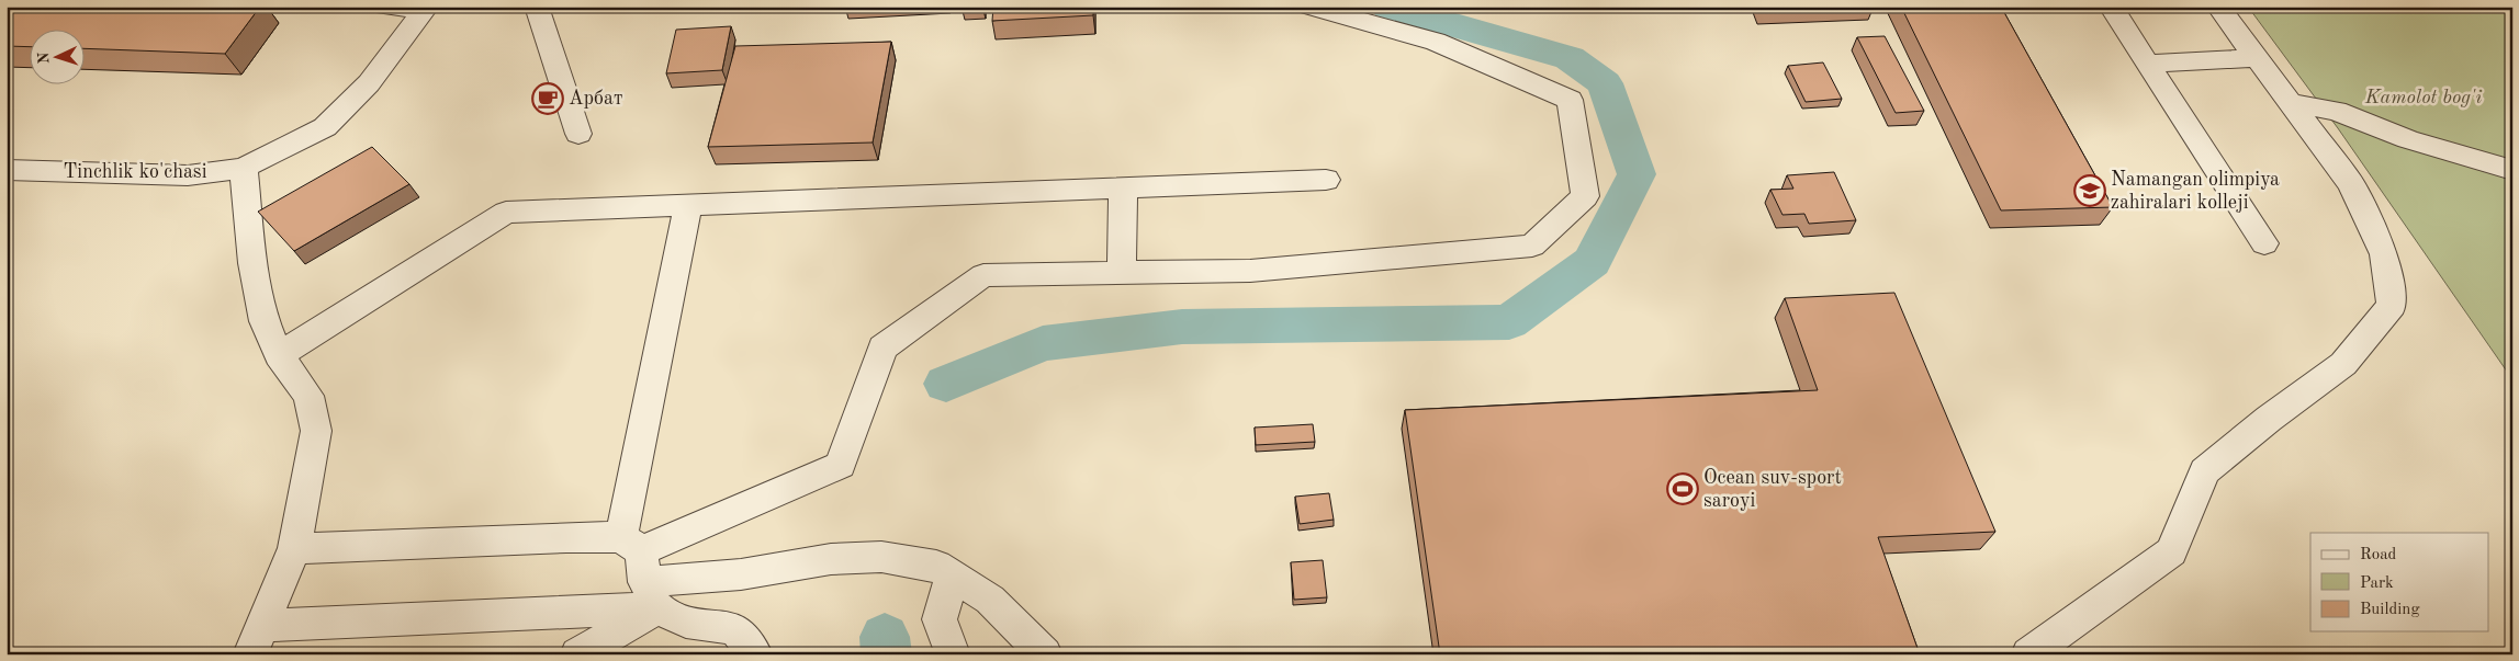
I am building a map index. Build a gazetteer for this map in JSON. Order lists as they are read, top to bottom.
{
  "streets": {
    "street": ["Tinchlik ko'chasi"]
  },
  "parks": ["Kamolot bog'i"],
  "places": {
    "cafe": ["Арбат"],
    "school or university": ["Namangan olimpiya zahiralari kolleji"],
    "sports": ["Ocean suv-sport saroyi"]
  },
  "legend": ["Road", "Park", "Building"],
  "north": "left"
}
